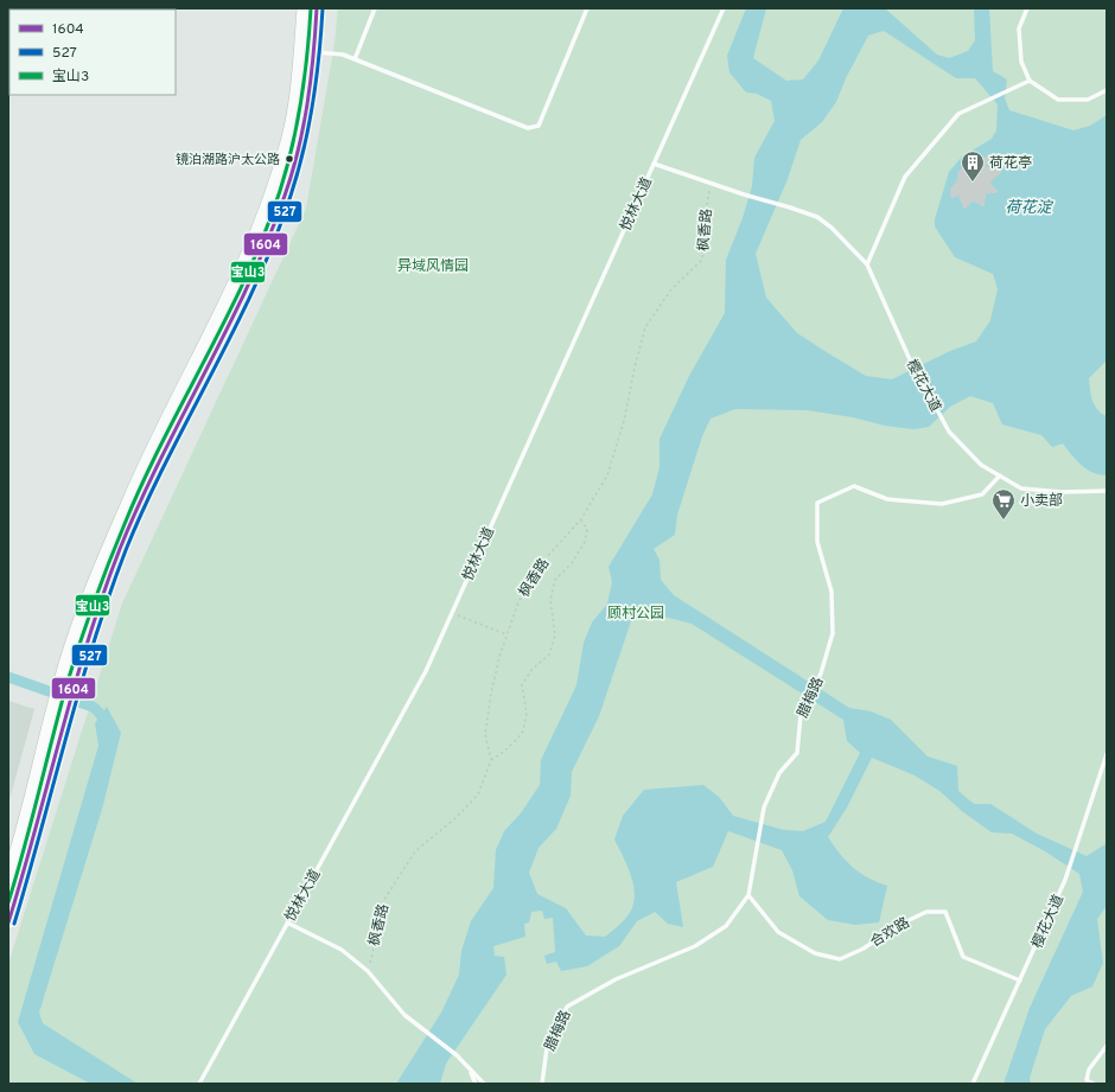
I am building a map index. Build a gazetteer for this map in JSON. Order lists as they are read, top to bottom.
{
  "streets": {
    "lane": [
      "悦林大道",
      "樱花大道",
      "腊梅路",
      "合欢路"
    ],
    "path": ["枫香路"]
  },
  "crossings": [
    ["枫香路", "樱花大道"],
    ["樱花大道", "腊梅路"],
    ["樱花大道", "合欢路"],
    ["腊梅路", "合欢路"]
  ],
  "water": ["荷花淀"],
  "parks": ["异域风情园", "顾村公园"],
  "places": {
    "other": ["镜泊湖路沪太公路"],
    "building": ["荷花亭"],
    "supermarket": ["小卖部"]
  },
  "lines": ["transit line 1604", "transit line 527", "transit line 宝山3"],
  "legend": ["1604", "527", "宝山3"]
}
